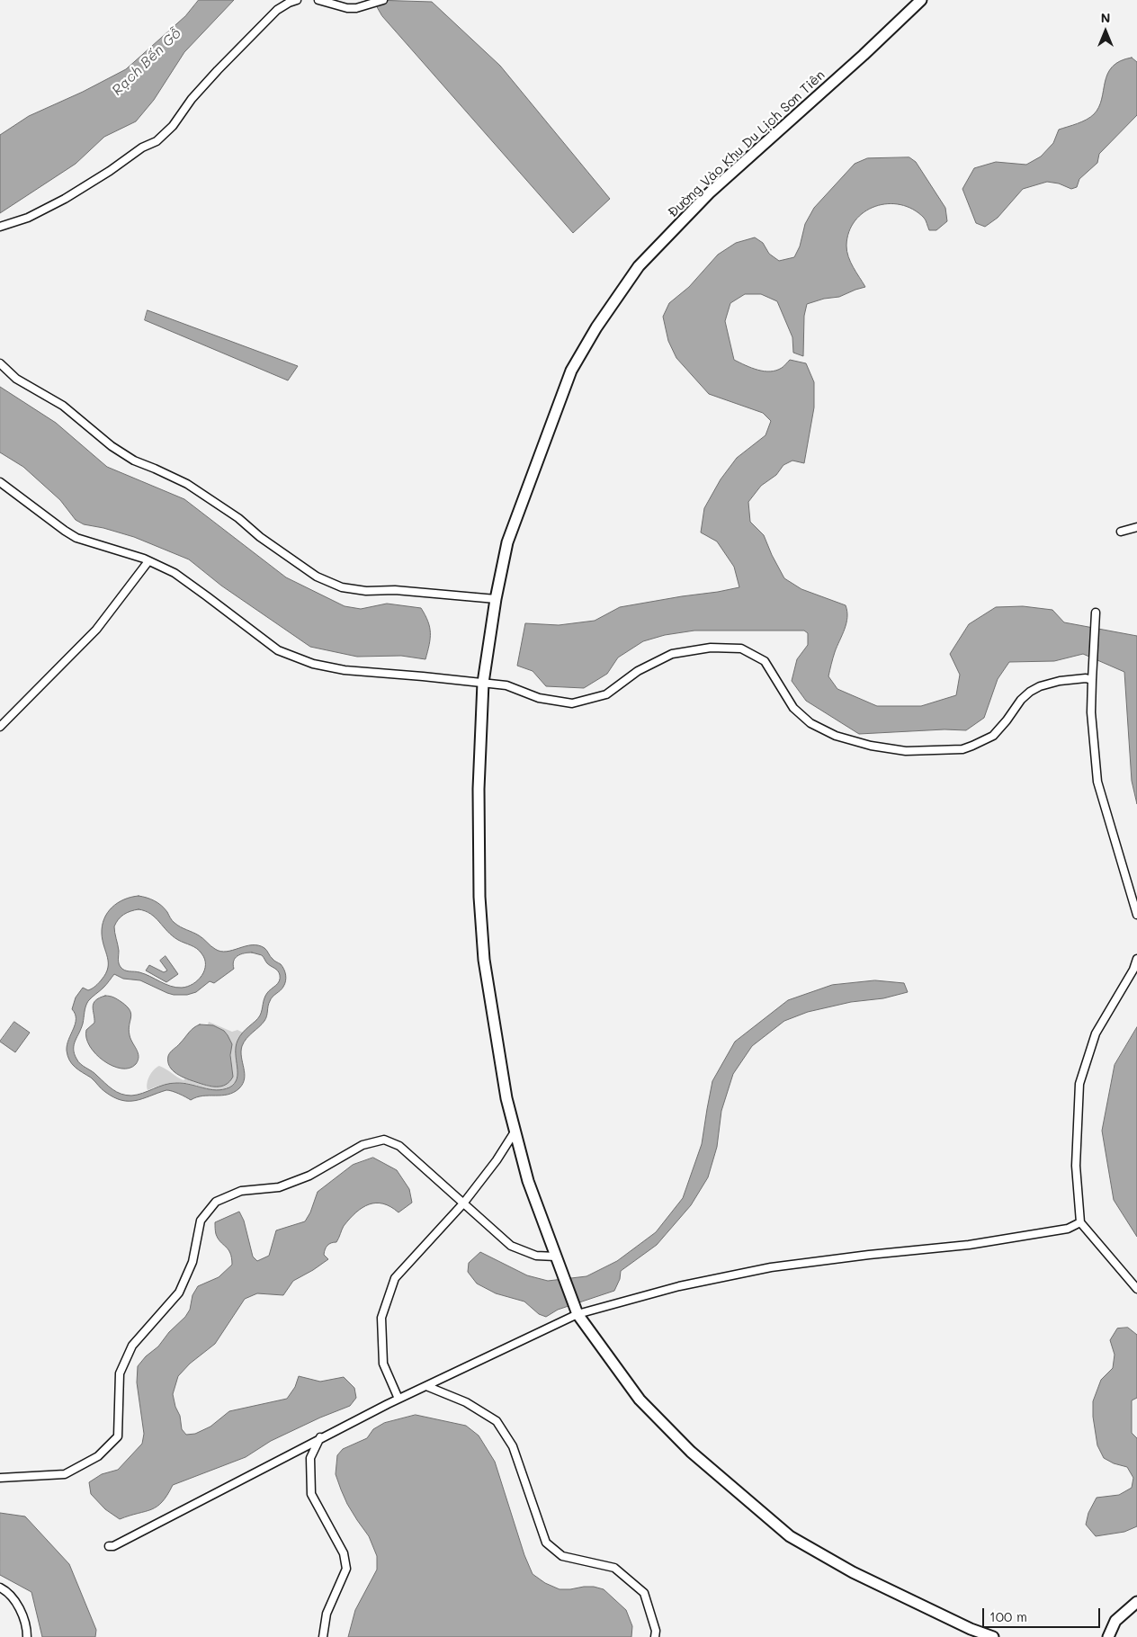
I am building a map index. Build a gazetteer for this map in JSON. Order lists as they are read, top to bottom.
{
  "streets": {
    "street": ["Đường Vào Khu Du Lịch Sơn Tiên"]
  },
  "water": ["Rạch Bến Gỗ"],
  "scale_bar": "100 m",
  "north": "top"
}
